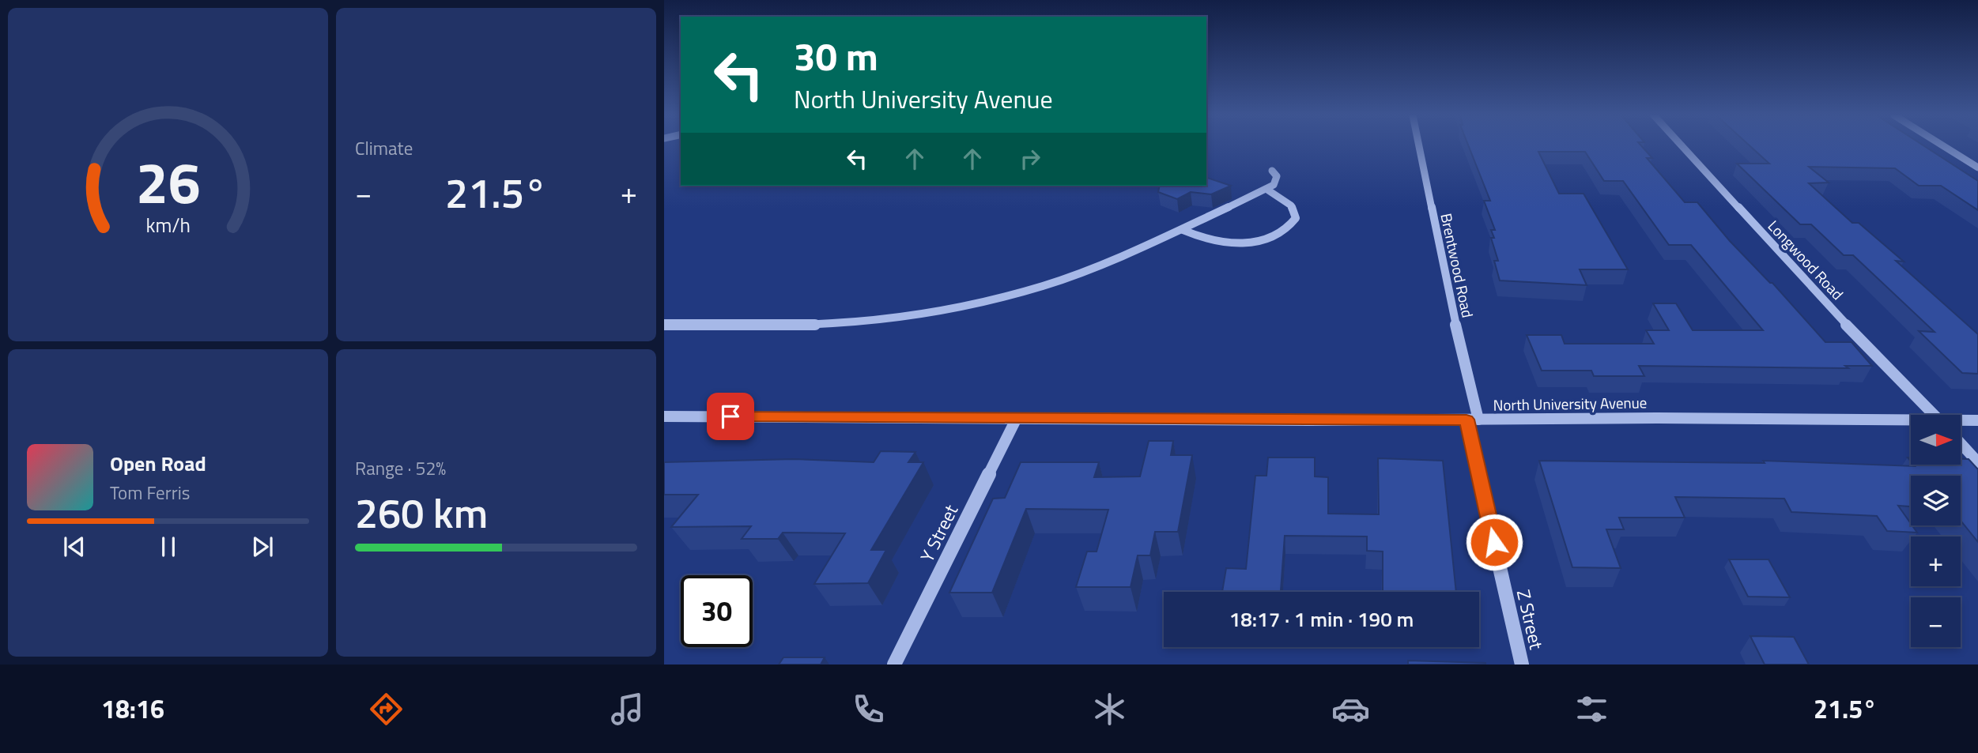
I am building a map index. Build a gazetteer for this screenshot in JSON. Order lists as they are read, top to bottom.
{
  "streets": {
    "street": [
      "Longwood Road",
      "Brentwood Road",
      "North University Avenue",
      "Y Street",
      "Z Street"
    ]
  },
  "crossings": [
    ["Brentwood Road", "North University Avenue"],
    ["Brentwood Road", "Z Street"],
    ["North University Avenue", "Y Street"],
    ["North University Avenue", "Z Street"]
  ],
  "north": "right",
  "page": {
    "tile": [
      "Climate",
      ["Range · 52%", "260 km"]
    ],
    "turn": ["30 m", "North University Avenue"],
    "heat": ["−", "21.5°", "+"],
    "map_buttons": ["+", "−"],
    "song": ["Open Road", "Tom Ferris"],
    "limit": "30",
    "trip": "18:17 · 1 min · 190 m",
    "tabs": ["18:16", "21.5°"],
    "gauge": ["26", "km/h"]
  }
}
